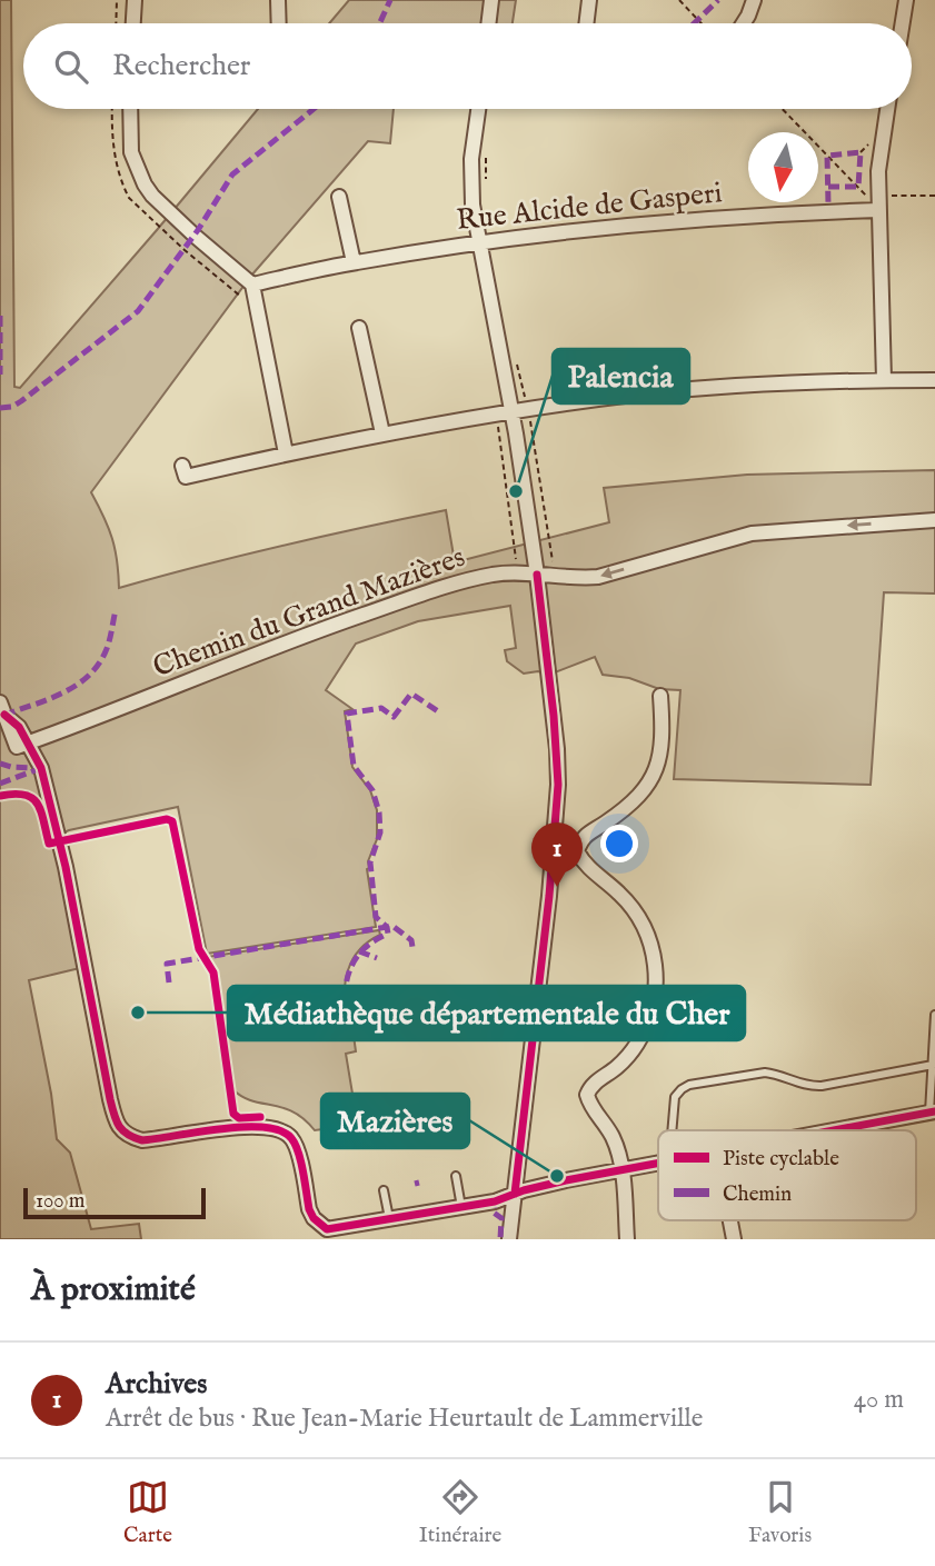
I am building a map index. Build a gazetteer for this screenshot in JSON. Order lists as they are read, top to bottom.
{
  "streets": {
    "street": ["Rue Alcide de Gasperi", "Chemin du Grand Mazières"]
  },
  "one_way": ["Chemin du Grand Mazières"],
  "places": ["Palencia", "Médiathèque départementale du Cher", "Mazières"],
  "legend": ["Piste cyclable", "Chemin"],
  "scale_bar": "100 m",
  "north": "bottom",
  "page": {
    "search": "Rechercher",
    "pins": "1",
    "scale": "100 m",
    "heading": "À proximité",
    "list": [
      {
        "mark": "1",
        "name": "Archives",
        "note": "Arrêt de bus · Rue Jean-Marie Heurtault de Lammerville",
        "value": "40 m"
      }
    ],
    "nav": ["Carte", "Itinéraire", "Favoris"]
  }
}
